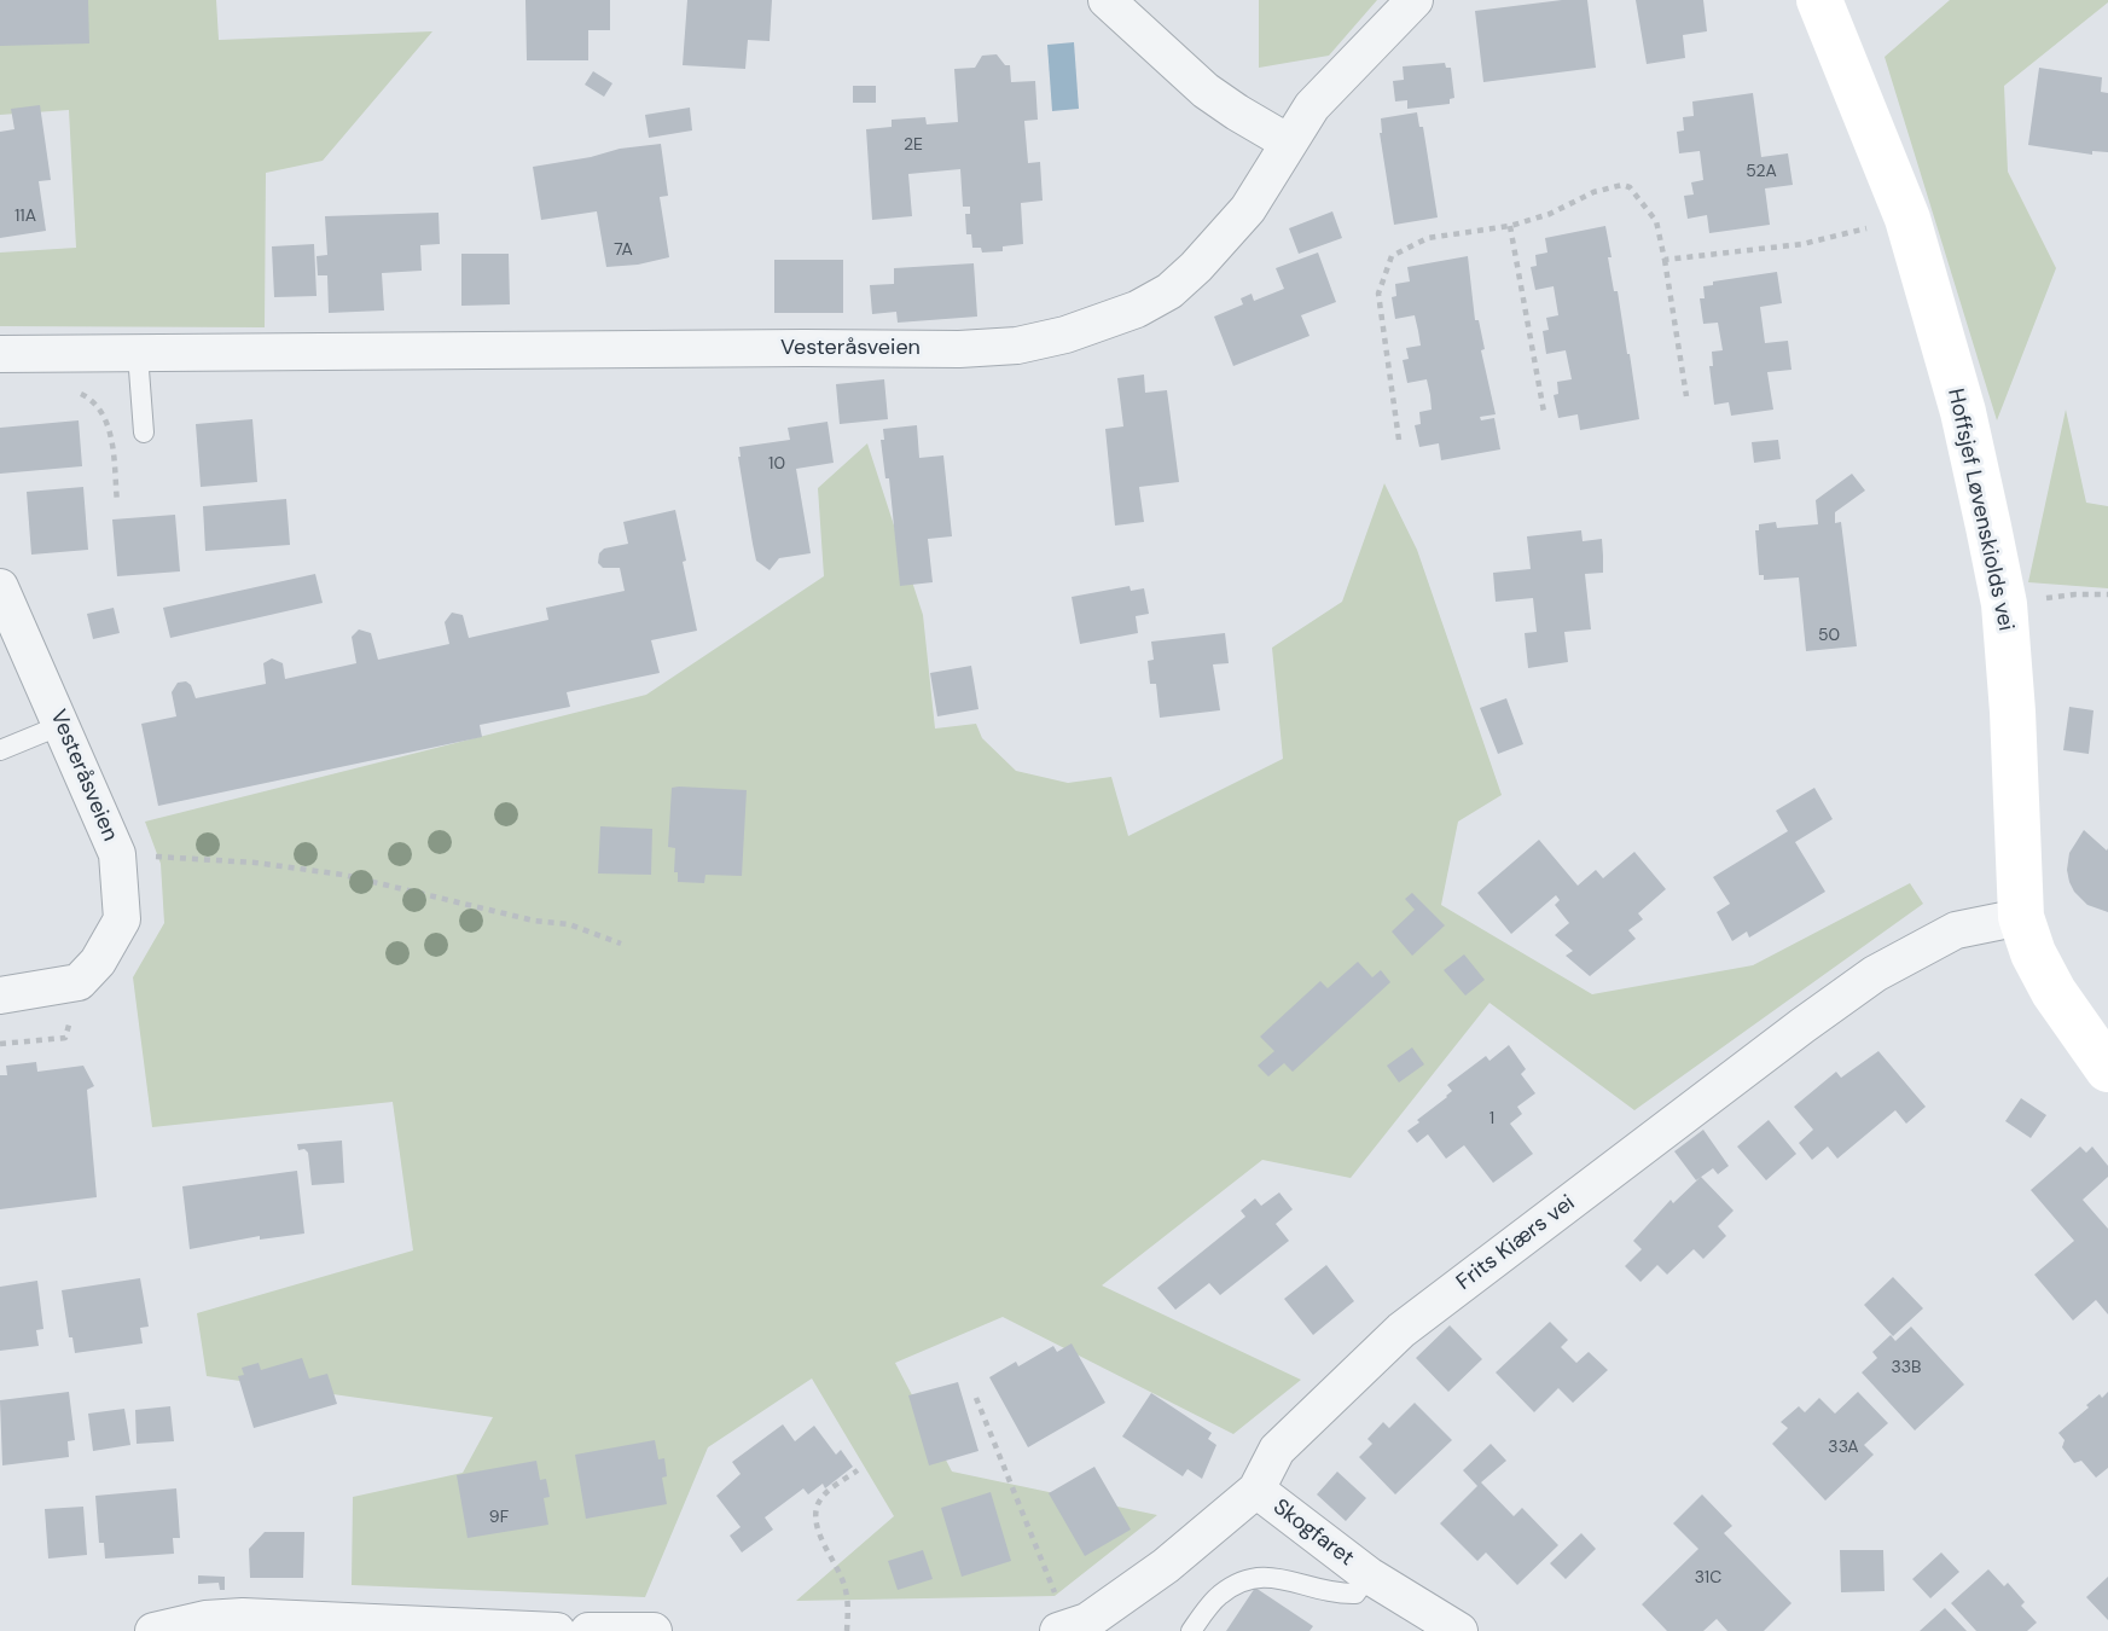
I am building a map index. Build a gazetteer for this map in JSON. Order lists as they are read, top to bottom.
{
  "streets": {
    "street": [
      "Vesteråsveien",
      "Hoffsjef Løvenskiolds vei",
      "Frits Kiærs vei",
      "Skogfaret"
    ]
  },
  "crossings": [
    ["Hoffsjef Løvenskiolds vei", "Frits Kiærs vei"],
    ["Frits Kiærs vei", "Skogfaret"]
  ],
  "house_numbers": [
    "2E",
    "52A",
    "11A",
    "7A",
    "10",
    "50",
    "1",
    "33B",
    "33A",
    "9F",
    "31C"
  ]
}
